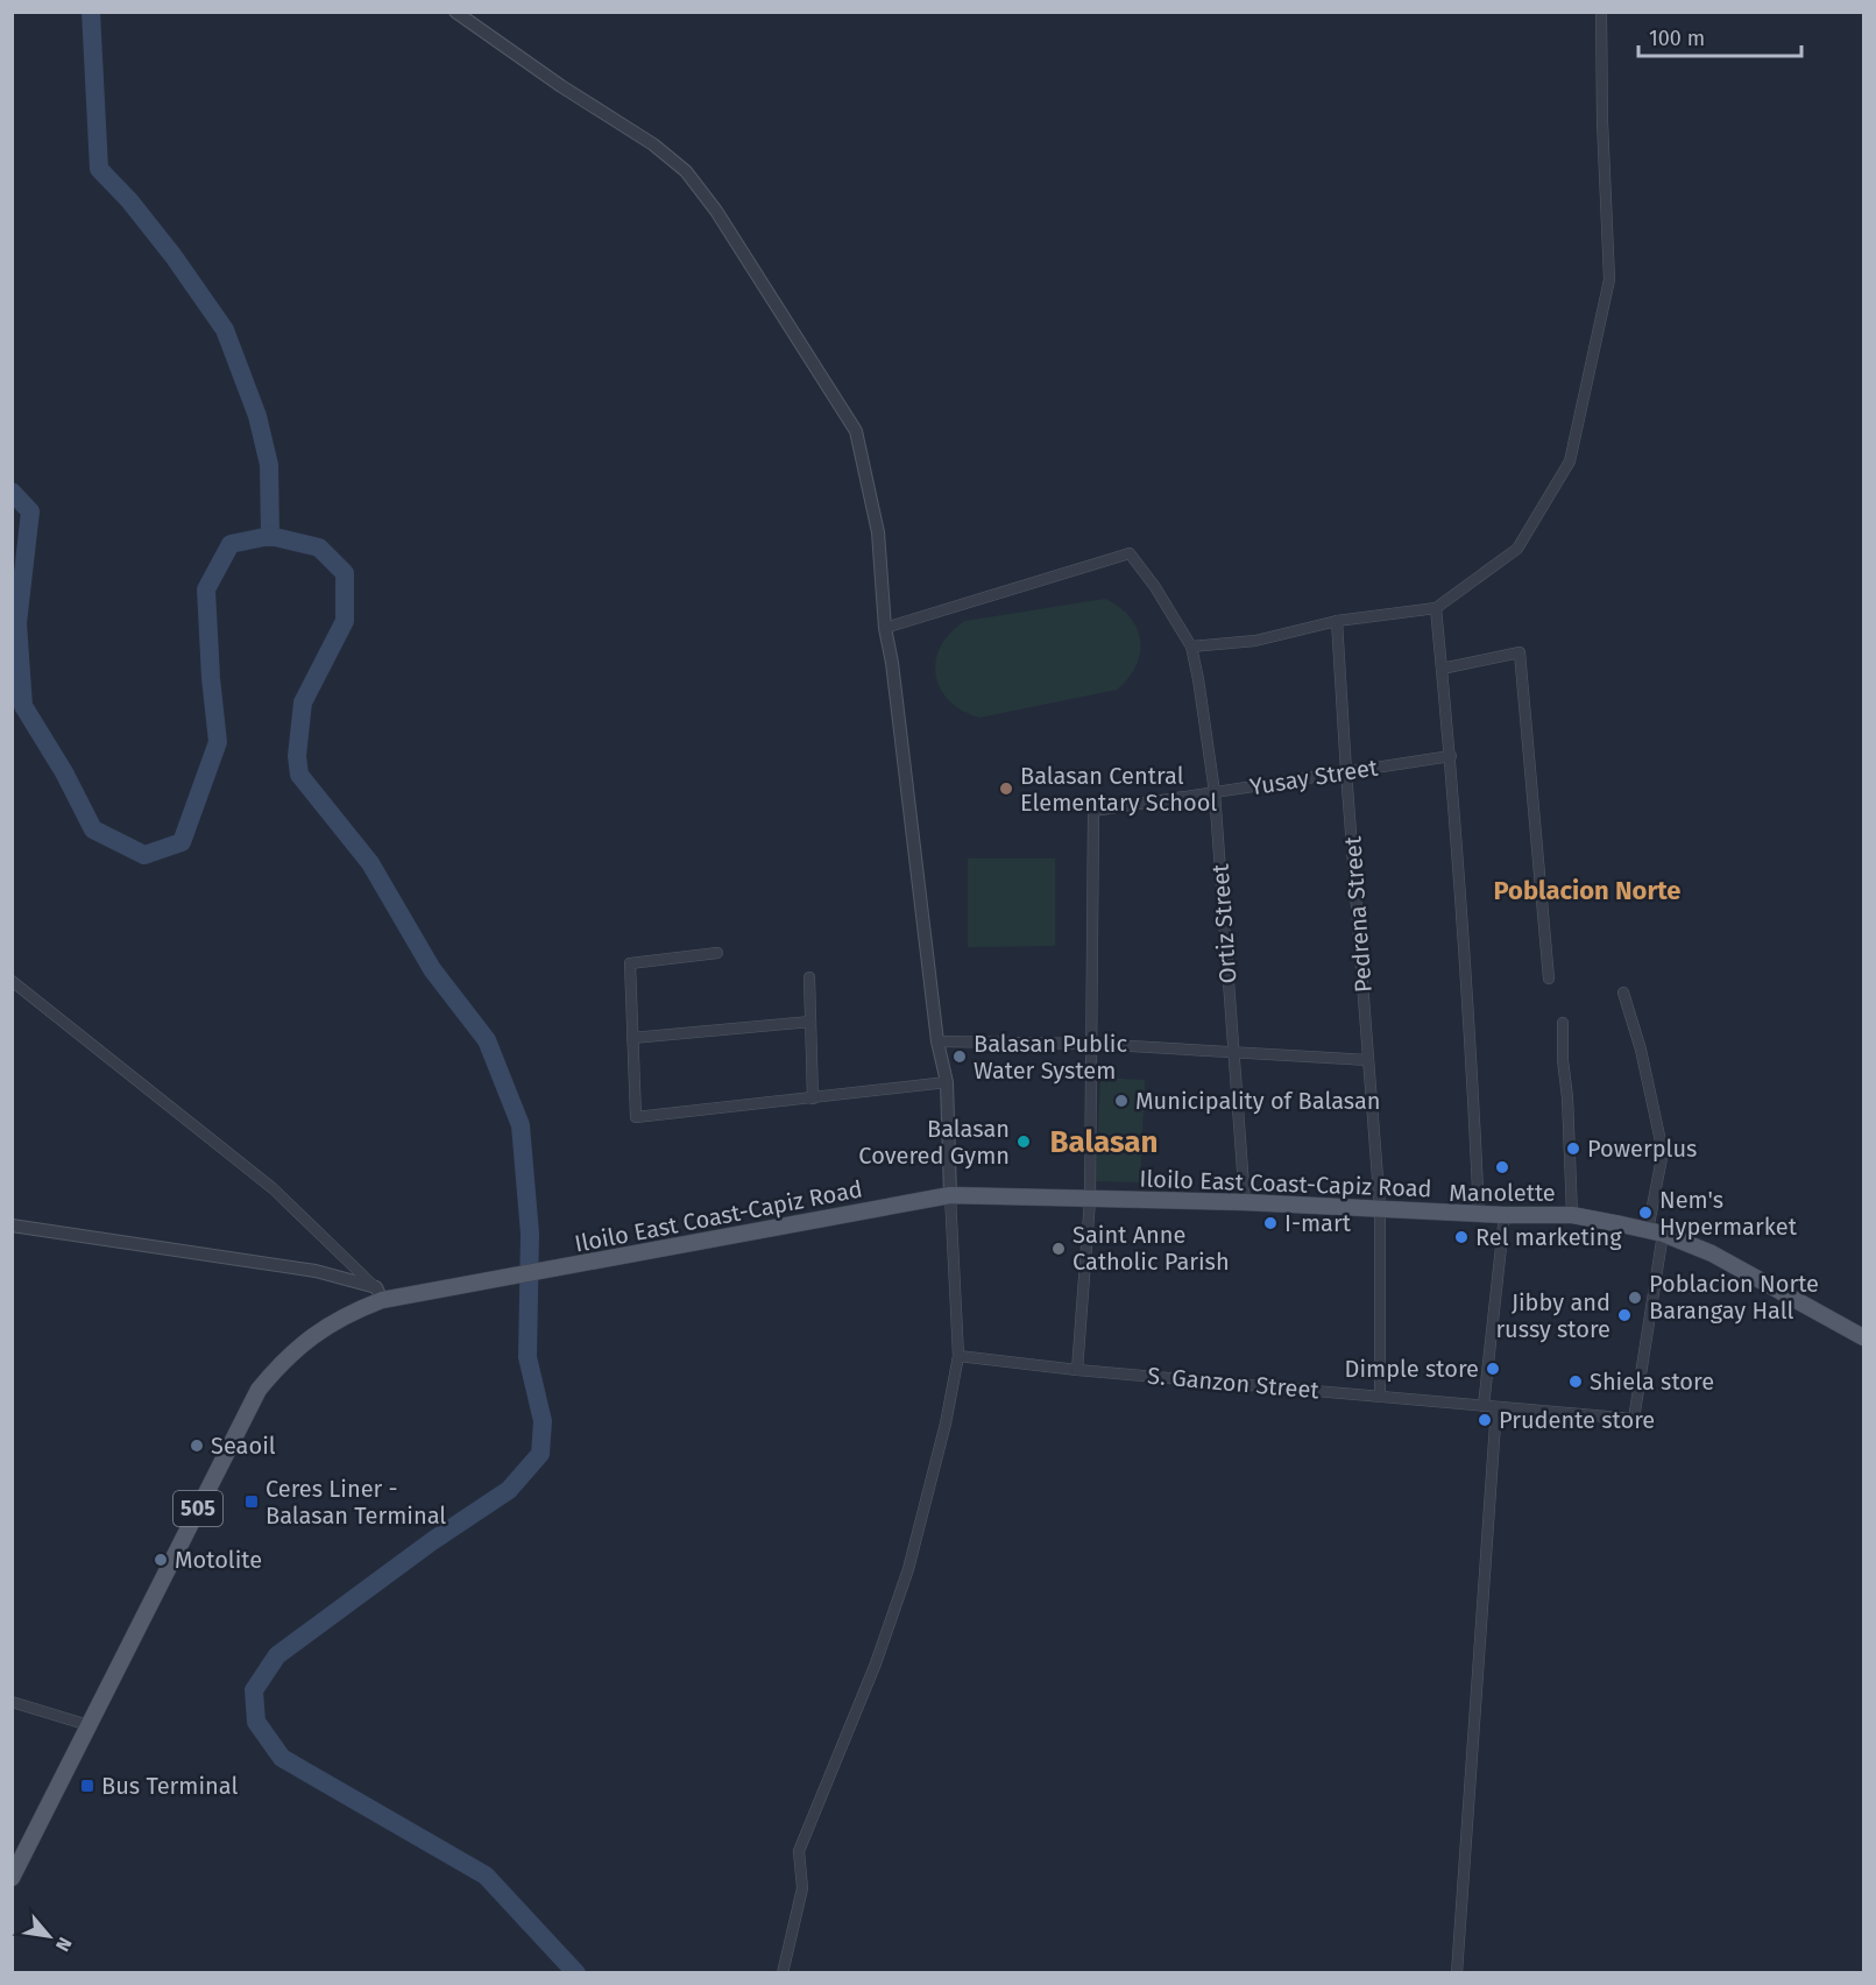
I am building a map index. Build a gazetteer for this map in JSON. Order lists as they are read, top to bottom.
{
  "streets": {
    "main road": ["Iloilo East Coast-Capiz Road", "505"],
    "street": [
      "Yusay Street",
      "Pedrena Street",
      "Ortiz Street",
      "S. Ganzon Street"
    ]
  },
  "crossings": [
    ["Yusay Street", "Pedrena Street"],
    ["Yusay Street", "Ortiz Street"],
    ["Pedrena Street", "Iloilo East Coast-Capiz Road"],
    ["Pedrena Street", "S. Ganzon Street"],
    ["Ortiz Street", "Iloilo East Coast-Capiz Road"],
    ["Iloilo East Coast-Capiz Road", "S. Ganzon Street"]
  ],
  "districts": ["Poblacion Norte", "Balasan"],
  "places": {
    "other": [
      "Balasan Central Elementary School",
      "Balasan Public Water System",
      "Municipality of Balasan",
      "Balasan Covered Gymn",
      "Powerplus",
      "Manolette",
      "Nem's Hypermarket",
      "I-mart",
      "Rel marketing",
      "Saint Anne Catholic Parish",
      "Poblacion Norte Barangay Hall",
      "Jibby and russy store",
      "Dimple store",
      "Shiela store",
      "Prudente store",
      "Seaoil",
      "Motolite"
    ],
    "transit": ["Ceres Liner - Balasan Terminal", "Bus Terminal"]
  },
  "scale_bar": "100 m",
  "north": "bottom right"
}
